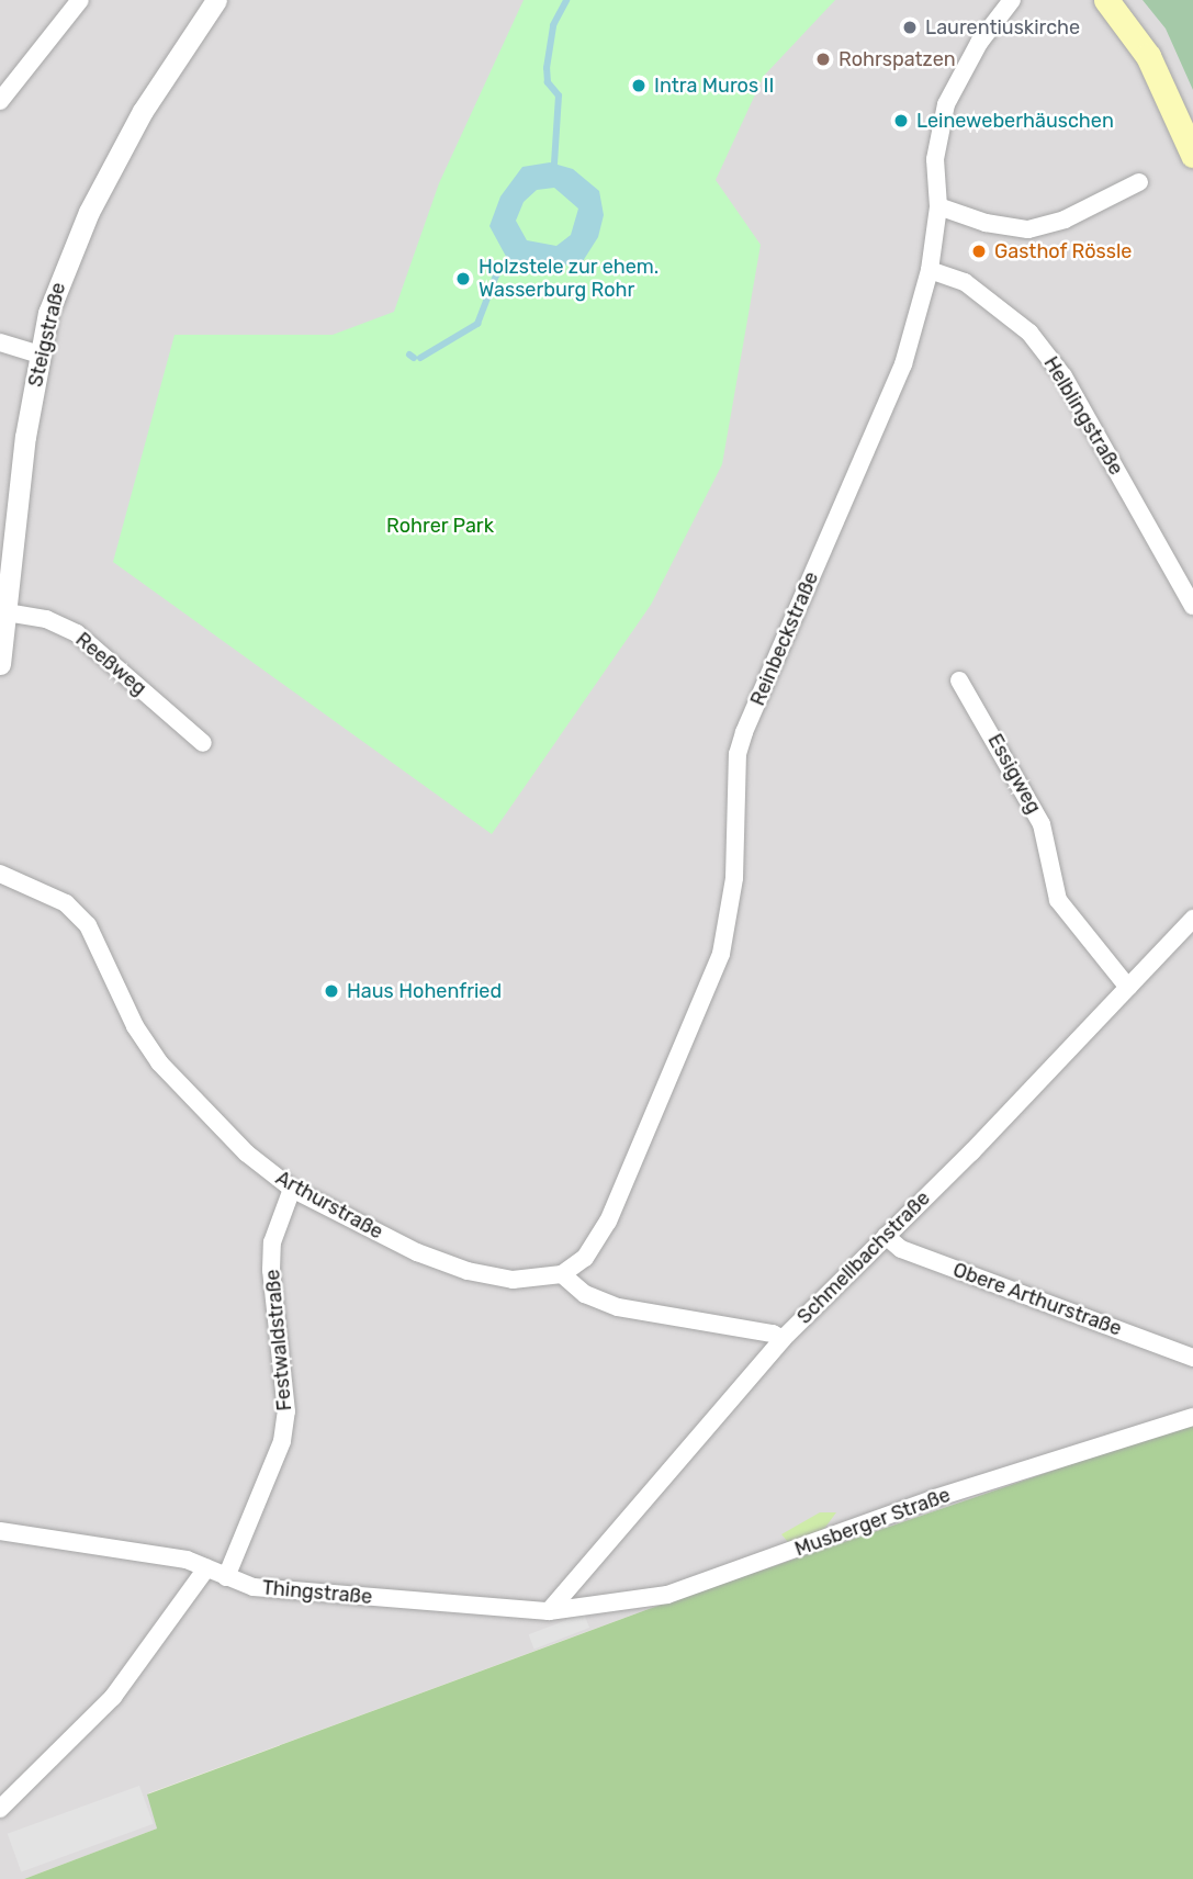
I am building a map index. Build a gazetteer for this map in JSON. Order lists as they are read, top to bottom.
{
  "streets": {
    "street": [
      "Steigstraße",
      "Helblingstraße",
      "Reinbeckstraße",
      "Reeßweg",
      "Essigweg",
      "Arthurstraße",
      "Schmellbachstraße",
      "Obere Arthurstraße",
      "Festwaldstraße",
      "Musberger Straße",
      "Thingstraße"
    ]
  },
  "crossings": [
    ["Steigstraße", "Reeßweg"],
    ["Helblingstraße", "Reinbeckstraße"],
    ["Reinbeckstraße", "Arthurstraße"],
    ["Essigweg", "Schmellbachstraße"],
    ["Arthurstraße", "Festwaldstraße"],
    ["Schmellbachstraße", "Obere Arthurstraße"],
    ["Schmellbachstraße", "Musberger Straße"],
    ["Schmellbachstraße", "Thingstraße"],
    ["Festwaldstraße", "Thingstraße"],
    ["Musberger Straße", "Thingstraße"]
  ],
  "parks": ["Rohrer Park"],
  "places": [
    "Laurentiuskirche",
    "Rohrspatzen",
    "Intra Muros II",
    "Leineweberhäuschen",
    "Gasthof Rössle",
    "Holzstele zur ehem. Wasserburg Rohr",
    "Haus Hohenfried"
  ]
}
